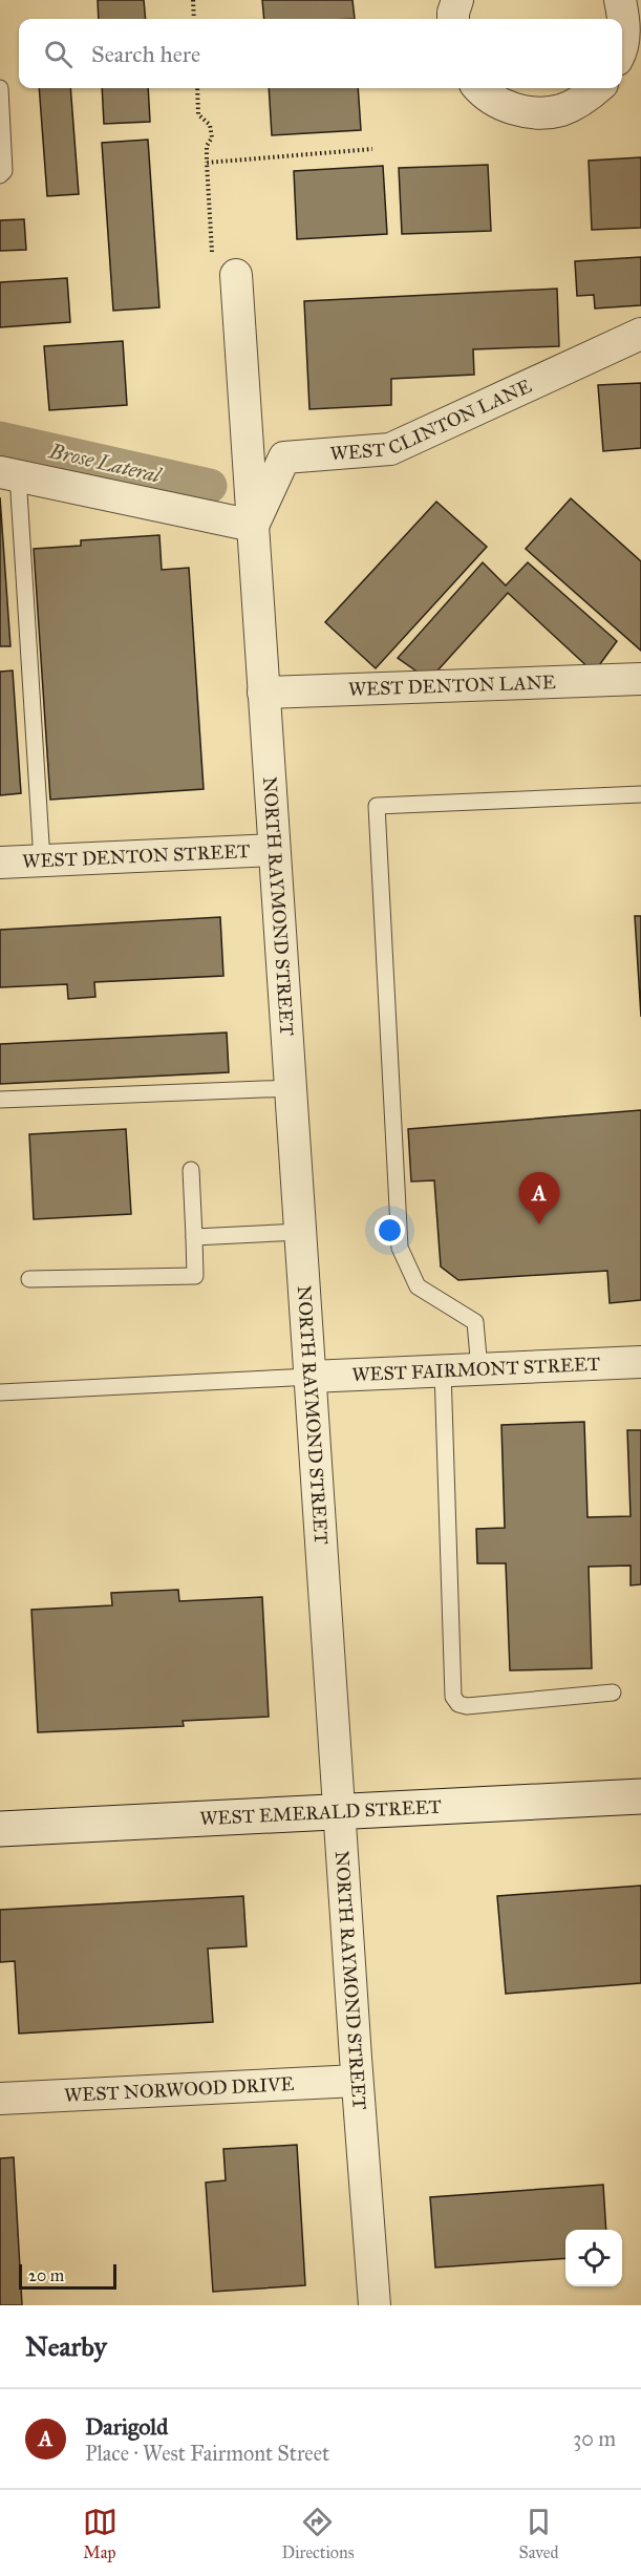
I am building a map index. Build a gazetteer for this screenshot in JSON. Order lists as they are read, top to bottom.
{
  "streets": {
    "main road": ["WEST EMERALD STREET"],
    "street": [
      "WEST CLINTON LANE",
      "WEST DENTON LANE",
      "WEST DENTON STREET",
      "NORTH RAYMOND STREET",
      "WEST FAIRMONT STREET",
      "WEST NORWOOD DRIVE"
    ]
  },
  "crossings": [
    ["WEST CLINTON LANE", "NORTH RAYMOND STREET"],
    ["WEST DENTON LANE", "NORTH RAYMOND STREET"],
    ["WEST DENTON STREET", "NORTH RAYMOND STREET"],
    ["NORTH RAYMOND STREET", "WEST FAIRMONT STREET"],
    ["NORTH RAYMOND STREET", "WEST EMERALD STREET"],
    ["NORTH RAYMOND STREET", "WEST NORWOOD DRIVE"]
  ],
  "water": ["Brose Lateral"],
  "scale_bar": "20 m",
  "page": {
    "search": "Search here",
    "pins": "A",
    "scale": "20 m",
    "heading": "Nearby",
    "list": [
      {
        "mark": "A",
        "name": "Darigold",
        "note": "Place · West Fairmont Street",
        "value": "30 m"
      }
    ],
    "nav": ["Map", "Directions", "Saved"]
  }
}
